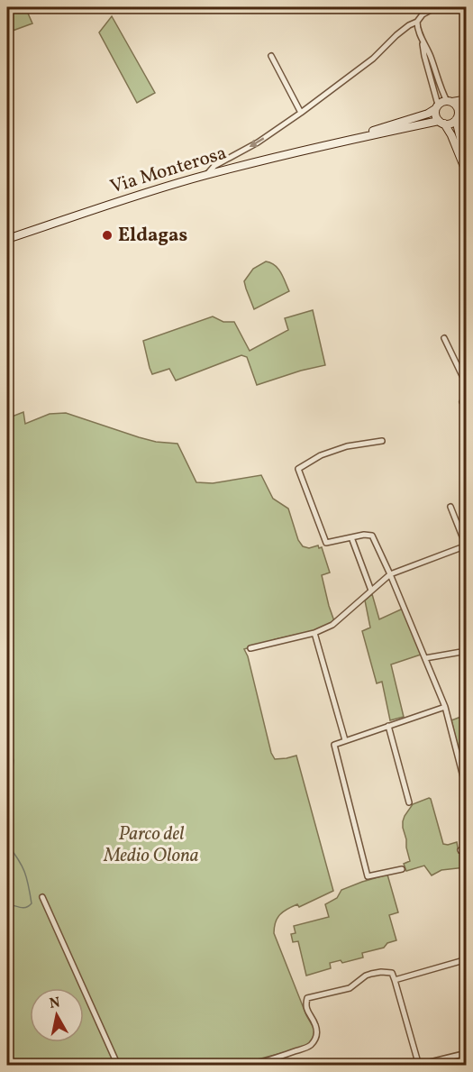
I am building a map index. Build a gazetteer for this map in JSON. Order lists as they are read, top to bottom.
{
  "streets": {
    "main road": ["Via Monterosa"]
  },
  "parks": ["Parco del Medio Olona"],
  "places": ["Eldagas"],
  "north": "top"
}
